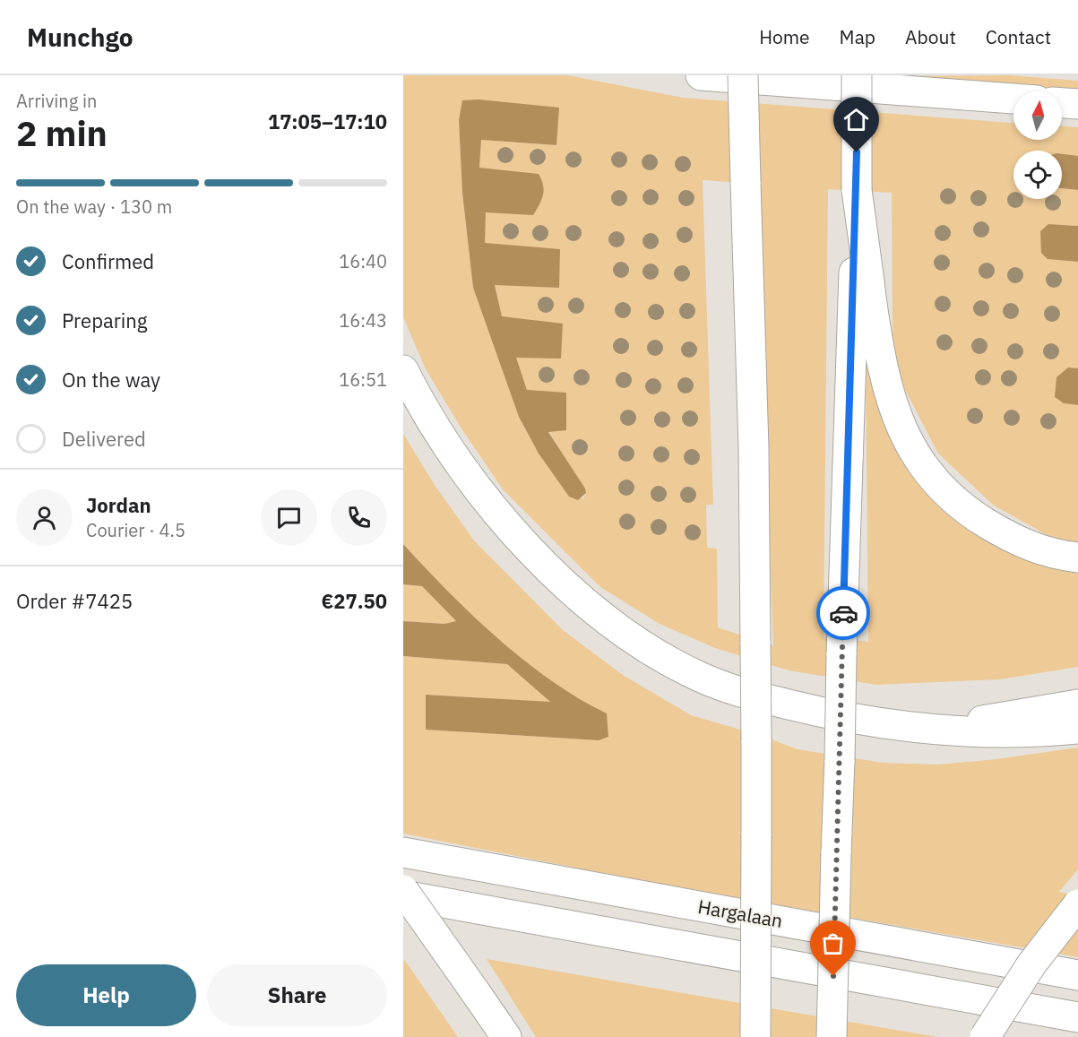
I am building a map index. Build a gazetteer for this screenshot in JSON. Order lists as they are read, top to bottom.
{
  "streets": {
    "main road": ["Hargalaan"]
  },
  "north": "top",
  "page": {
    "header": "Munchgo",
    "nav": [
      "Home",
      "Map",
      "About",
      "Contact"
    ],
    "heading": ["2 min", "Arriving in", "17:05–17:10"],
    "panel": [
      "Jordan",
      "Courier · 4.5",
      "Order #7425",
      "€27.50"
    ],
    "bar": "On the way · 130 m",
    "list": [
      ["Confirmed", "16:40"],
      ["Preparing", "16:43"],
      ["On the way", "16:51"],
      "Delivered"
    ],
    "buttons": ["Help", "Share"]
  }
}
